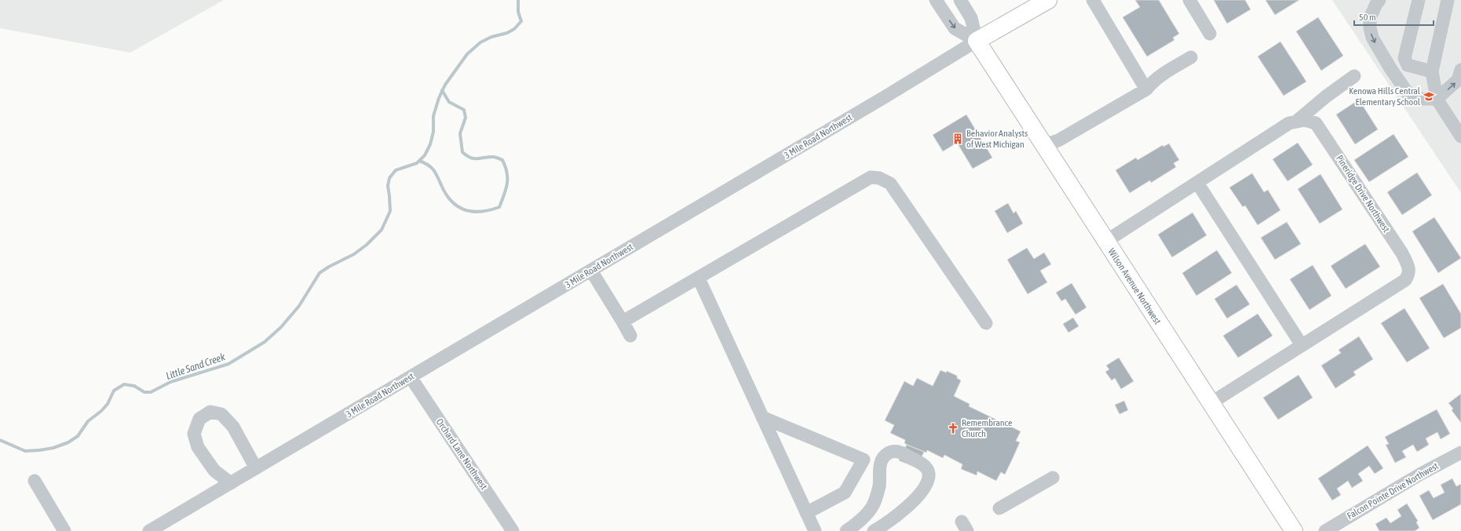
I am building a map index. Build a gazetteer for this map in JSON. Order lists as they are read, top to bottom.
{
  "streets": {
    "main road": ["3 Mile Road Northwest", "Wilson Avenue Northwest"],
    "street": ["Pineridge Drive Northwest", "Orchard Lane Northwest", "Falcon Pointe Drive Northwest"]
  },
  "crossings": [
    ["3 Mile Road Northwest", "Wilson Avenue Northwest"],
    ["3 Mile Road Northwest", "Orchard Lane Northwest"],
    ["Pineridge Drive Northwest", "Wilson Avenue Northwest"]
  ],
  "water": ["Little Sand Creek"],
  "places": {
    "school or university": ["Kenowa Hills Central Elementary School"],
    "building": ["Behavior Analysts of West Michigan"],
    "church": ["Remembrance Church"]
  },
  "scale_bar": "50 m"
}
